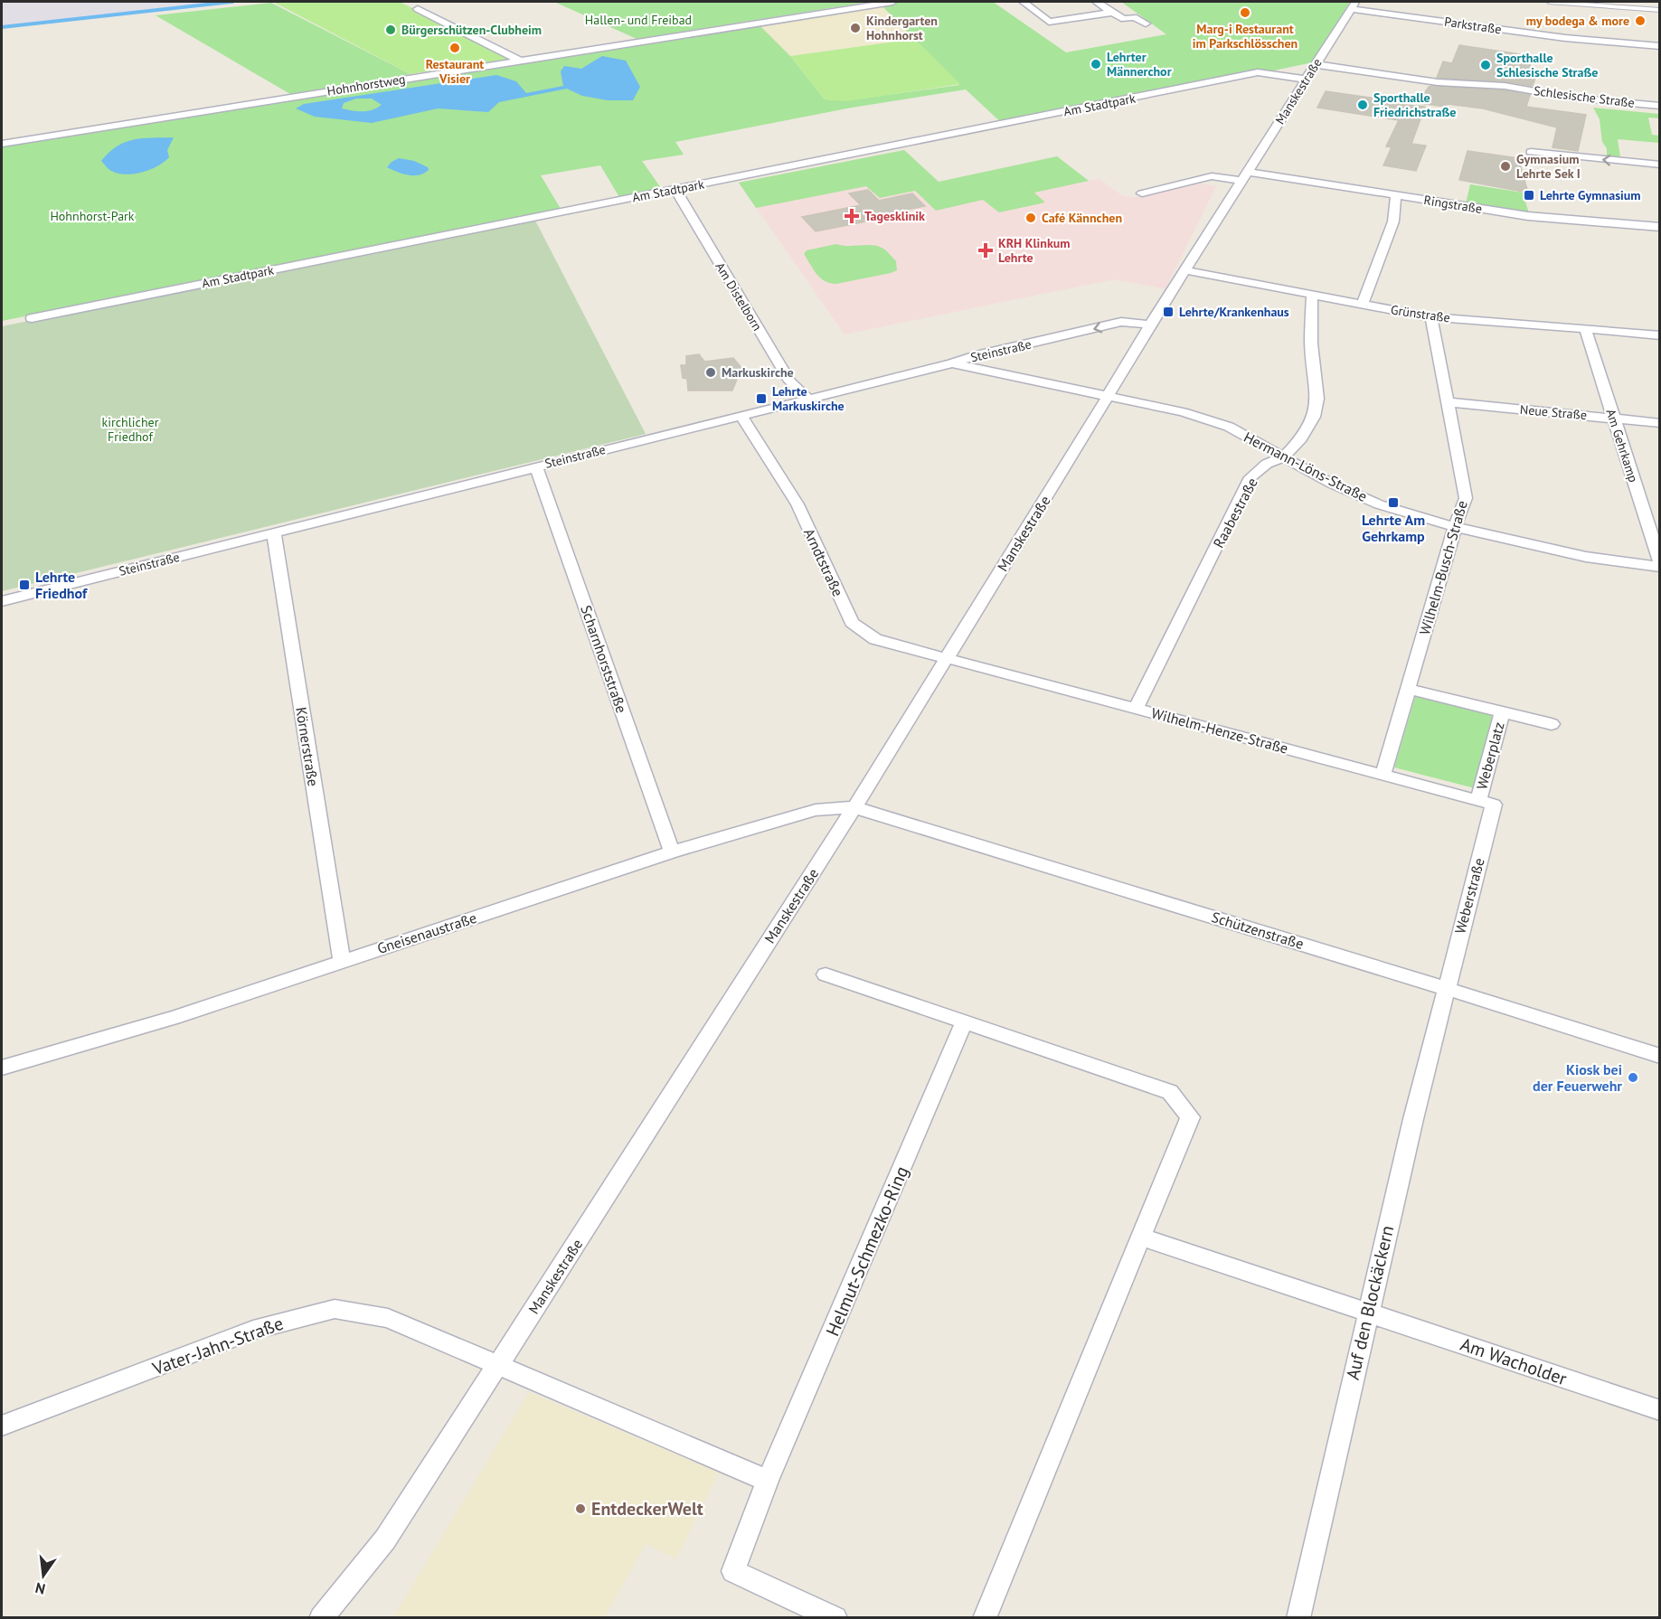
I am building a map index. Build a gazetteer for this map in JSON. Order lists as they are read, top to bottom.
{
  "streets": {
    "street": [
      "Parkstraße",
      "Hohnhorstweg",
      "Manskestraße",
      "Schlesische Straße",
      "Am Stadtpark",
      "Ringstraße",
      "Am Distelborn",
      "Grünstraße",
      "Steinstraße",
      "Neue Straße",
      "Am Gehrkamp",
      "Hermann-Löns-Straße",
      "Raabestraße",
      "Arndtstraße",
      "Wilhelm-Busch-Straße",
      "Scharnhorststraße",
      "Wilhelm-Henze-Straße",
      "Körnerstraße",
      "Weberplatz",
      "Weberstraße",
      "Schützenstraße",
      "Gneisenaustraße",
      "Helmut-Schmezko-Ring",
      "Auf den Blockäckern",
      "Vater-Jahn-Straße",
      "Am Wacholder"
    ]
  },
  "crossings": [
    ["Parkstraße", "Manskestraße"],
    ["Manskestraße", "Schlesische Straße"],
    ["Manskestraße", "Am Stadtpark"],
    ["Manskestraße", "Ringstraße"],
    ["Manskestraße", "Grünstraße"],
    ["Manskestraße", "Steinstraße"],
    ["Manskestraße", "Hermann-Löns-Straße"],
    ["Manskestraße", "Arndtstraße"],
    ["Manskestraße", "Wilhelm-Henze-Straße"],
    ["Manskestraße", "Schützenstraße"],
    ["Manskestraße", "Gneisenaustraße"],
    ["Manskestraße", "Vater-Jahn-Straße"],
    ["Am Stadtpark", "Am Distelborn"],
    ["Am Distelborn", "Steinstraße"],
    ["Grünstraße", "Am Gehrkamp"],
    ["Grünstraße", "Raabestraße"],
    ["Grünstraße", "Wilhelm-Busch-Straße"],
    ["Steinstraße", "Hermann-Löns-Straße"],
    ["Steinstraße", "Arndtstraße"],
    ["Steinstraße", "Scharnhorststraße"],
    ["Steinstraße", "Körnerstraße"],
    ["Neue Straße", "Am Gehrkamp"],
    ["Neue Straße", "Wilhelm-Busch-Straße"],
    ["Am Gehrkamp", "Hermann-Löns-Straße"],
    ["Hermann-Löns-Straße", "Raabestraße"],
    ["Hermann-Löns-Straße", "Wilhelm-Busch-Straße"],
    ["Raabestraße", "Wilhelm-Henze-Straße"],
    ["Arndtstraße", "Wilhelm-Henze-Straße"],
    ["Wilhelm-Busch-Straße", "Wilhelm-Henze-Straße"],
    ["Scharnhorststraße", "Gneisenaustraße"],
    ["Wilhelm-Henze-Straße", "Weberplatz"],
    ["Wilhelm-Henze-Straße", "Weberstraße"],
    ["Körnerstraße", "Gneisenaustraße"],
    ["Weberplatz", "Weberstraße"],
    ["Weberstraße", "Schützenstraße"],
    ["Weberstraße", "Auf den Blockäckern"],
    ["Schützenstraße", "Gneisenaustraße"],
    ["Schützenstraße", "Auf den Blockäckern"],
    ["Auf den Blockäckern", "Am Wacholder"]
  ],
  "parks": ["Hallen- und Freibad", "Hohnhorst-Park", "kirchlicher Friedhof"],
  "places": {
    "other": [
      "Marg-i Restaurant im Parkschlösschen",
      "my bodega & more",
      "Kindergarten Hohnhorst",
      "Bürgerschützen-Clubheim",
      "Restaurant Visier",
      "Lehrter Männerchor",
      "Sporthalle Schlesische Straße",
      "Sporthalle Friedrichstraße",
      "Gymnasium Lehrte Sek I",
      "Café Kännchen",
      "Markuskirche",
      "Kiosk bei der Feuerwehr",
      "EntdeckerWelt"
    ],
    "transit": [
      "Lehrte Gymnasium",
      "Lehrte/Krankenhaus",
      "Lehrte Markuskirche",
      "Lehrte Am Gehrkamp",
      "Lehrte Friedhof"
    ],
    "health": ["Tagesklinik", "KRH Klinkum Lehrte"]
  },
  "north": "bottom"
}
